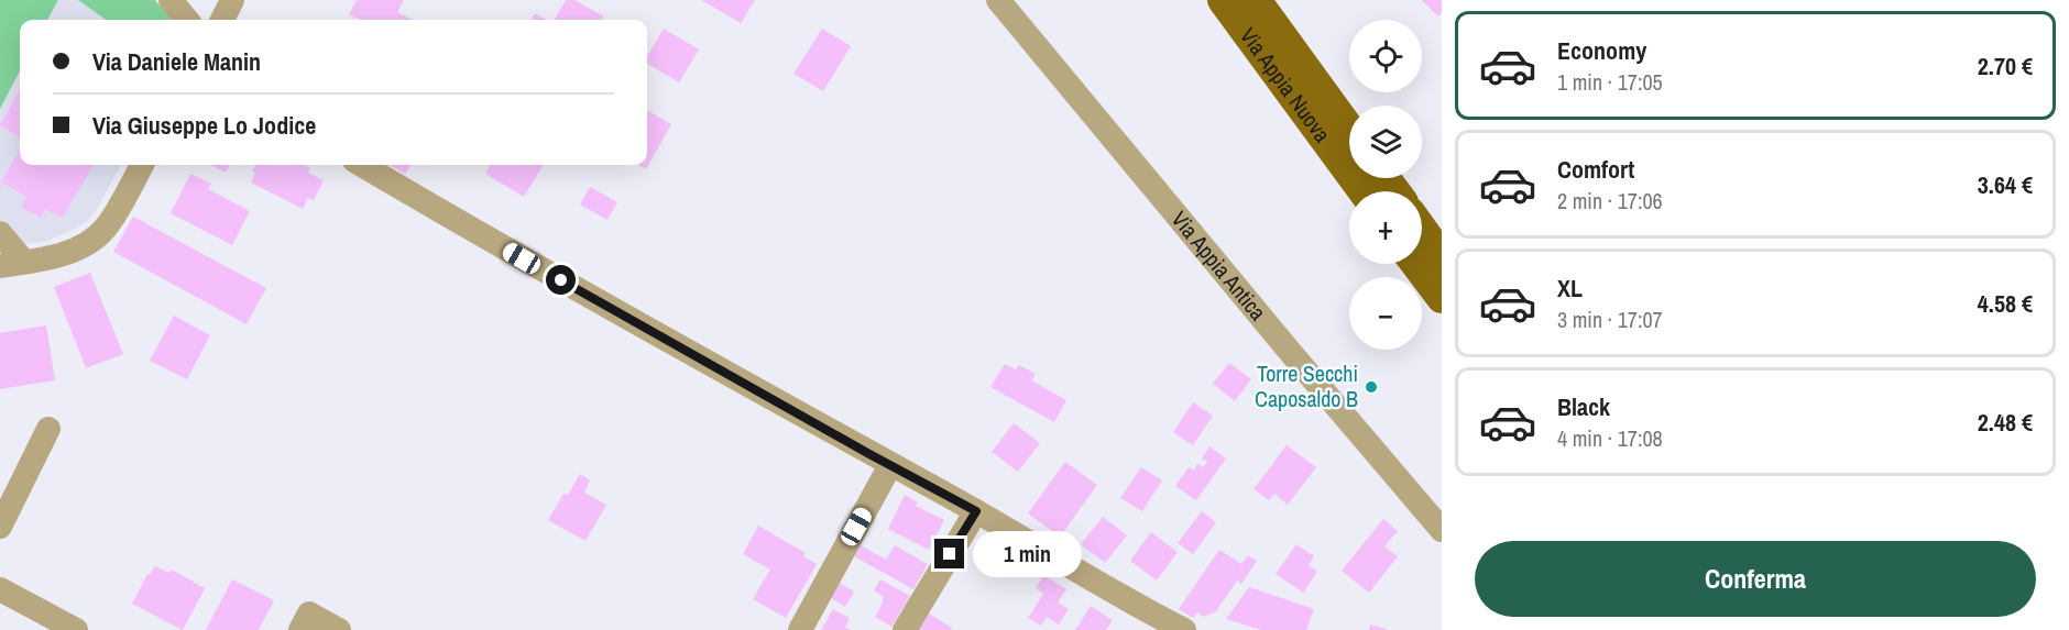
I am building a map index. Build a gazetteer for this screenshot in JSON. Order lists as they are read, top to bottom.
{
  "streets": {
    "main road": ["Via Appia Nuova"],
    "street": ["Via Appia Antica"]
  },
  "places": ["Torre Secchi Caposaldo B"],
  "page": {
    "list": [
      {
        "name": "Economy",
        "note": "1 min · 17:05",
        "value": "2.70 €"
      },
      {
        "name": "Comfort",
        "note": "2 min · 17:06",
        "value": "3.64 €"
      },
      {
        "name": "XL",
        "note": "3 min · 17:07",
        "value": "4.58 €"
      },
      {
        "name": "Black",
        "note": "4 min · 17:08",
        "value": "2.48 €"
      }
    ],
    "map_buttons": ["+", "−"],
    "banner": ["Via Daniele Manin", "Via Giuseppe Lo Jodice"],
    "buttons": "Conferma",
    "bubble": "1 min"
  }
}
